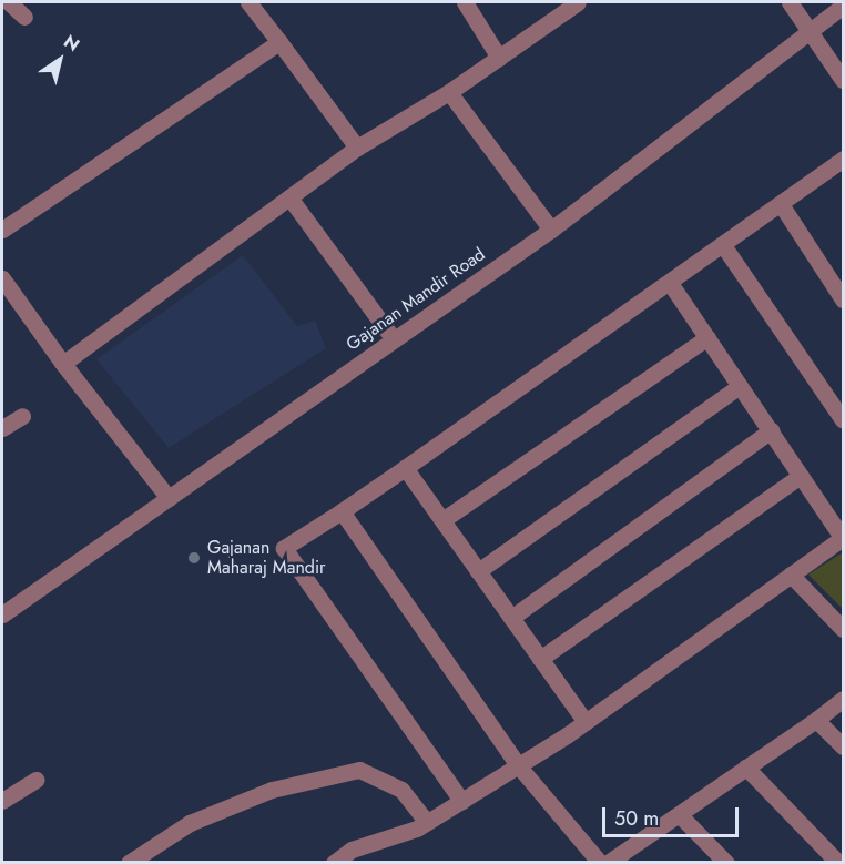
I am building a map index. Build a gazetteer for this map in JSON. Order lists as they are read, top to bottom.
{
  "streets": {
    "street": ["Gajanan Mandir Road"]
  },
  "places": ["Gajanan Maharaj Mandir"],
  "scale_bar": "50 m",
  "north": "top right"
}
